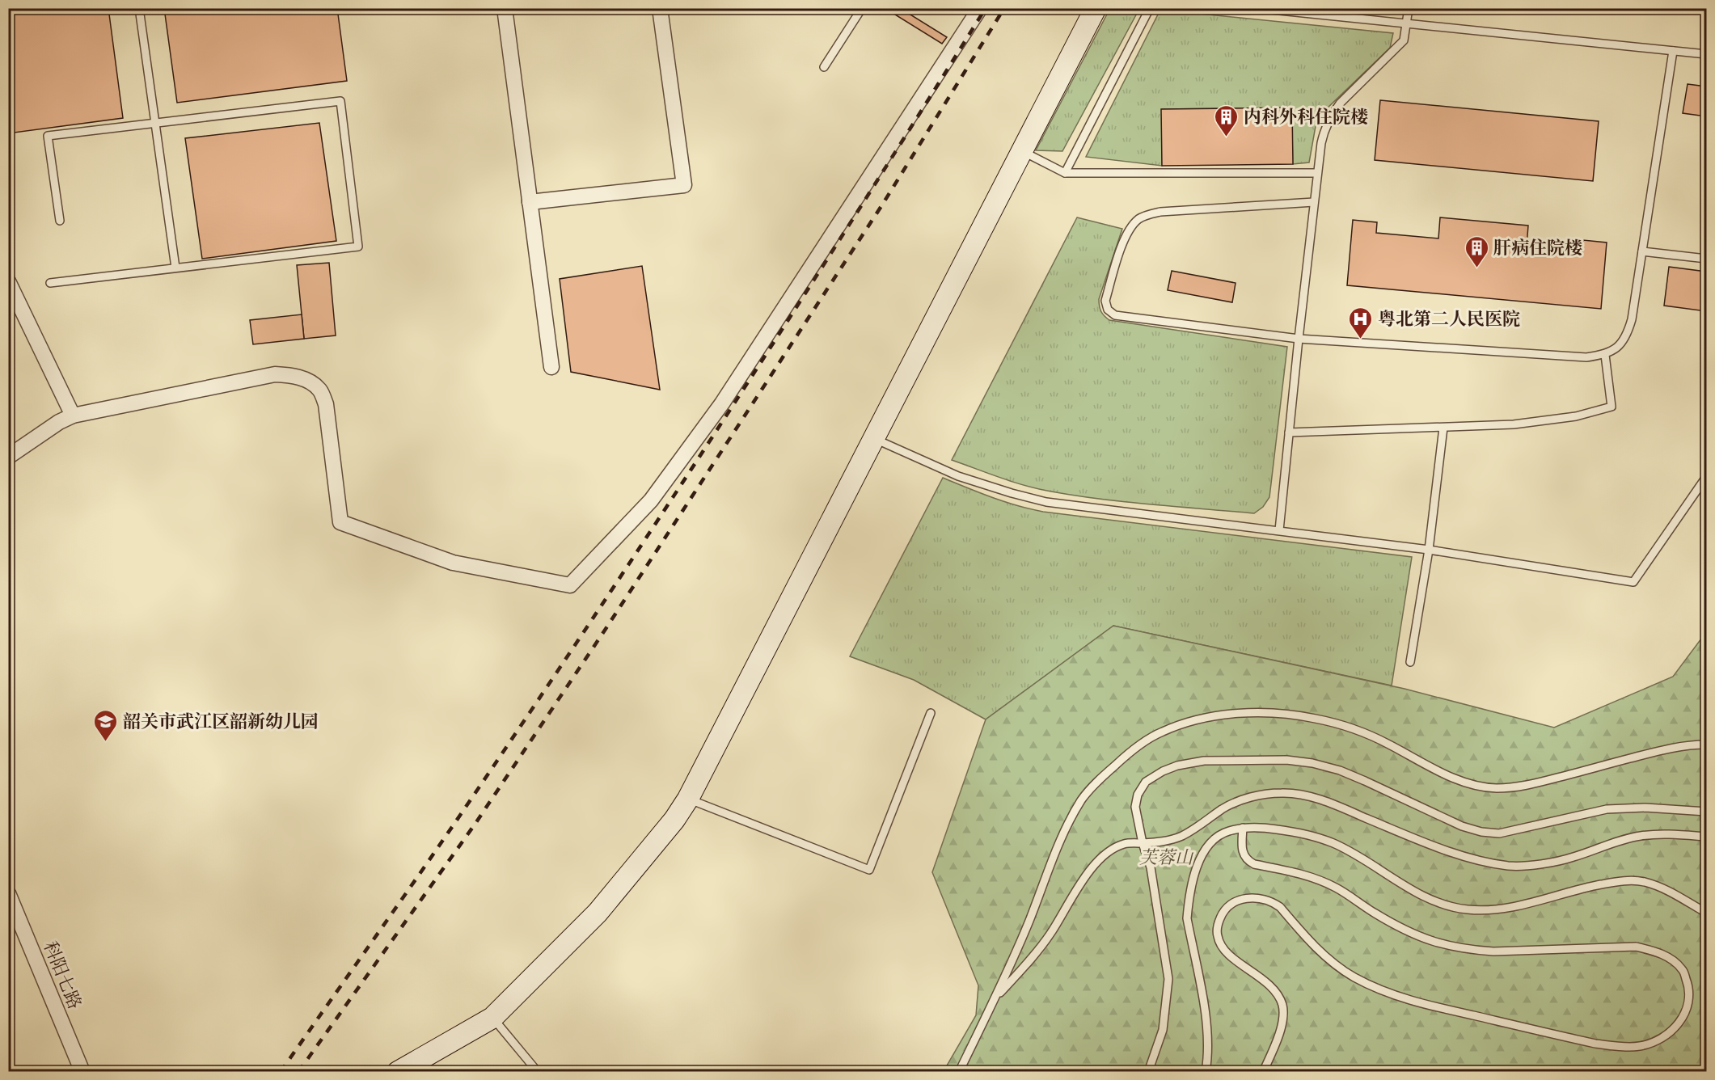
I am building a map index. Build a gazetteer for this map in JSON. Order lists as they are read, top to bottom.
{
  "streets": {
    "street": ["科阳七路"]
  },
  "parks": ["芙蓉山"],
  "places": {
    "building": ["内科外科住院楼", "肝病住院楼"],
    "hospital": ["粤北第二人民医院"],
    "school or university": ["韶关市武江区韶新幼儿园"]
  }
}
